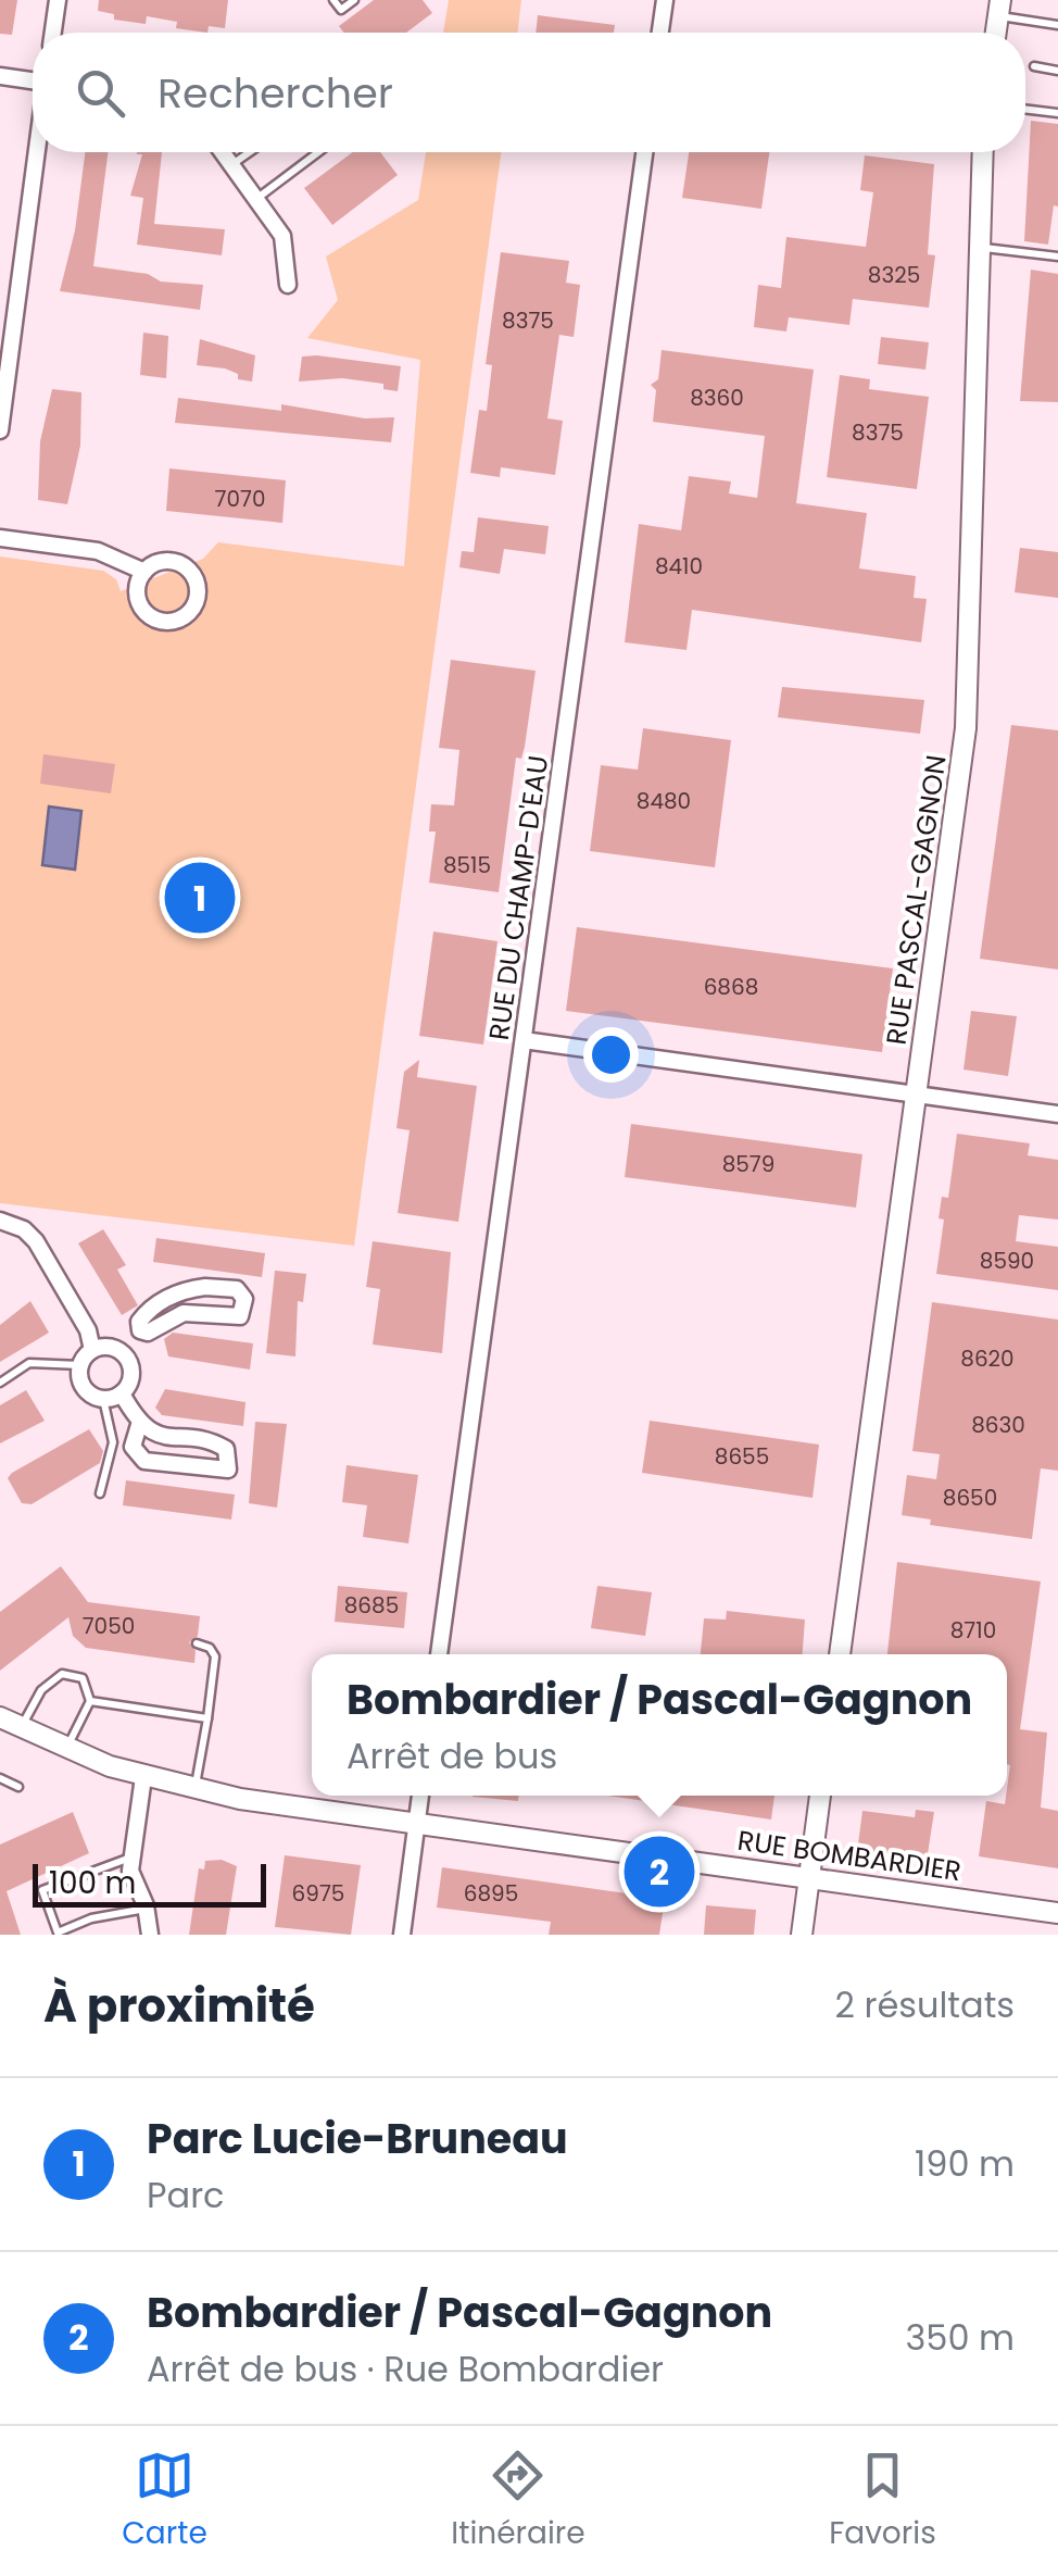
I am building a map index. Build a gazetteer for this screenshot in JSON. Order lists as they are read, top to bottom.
{
  "streets": {
    "street": ["RUE DU CHAMP-D'EAU", "RUE PASCAL-GAGNON", "RUE BOMBARDIER"]
  },
  "house_numbers": [
    "8325",
    "8375",
    "8360",
    "8375",
    "7070",
    "8410",
    "8480",
    "8515",
    "6868",
    "8579",
    "8590",
    "8620",
    "8630",
    "8655",
    "8650",
    "8685",
    "7050",
    "8710",
    "6975",
    "6895"
  ],
  "scale_bar": "100 m",
  "page": {
    "search": "Rechercher",
    "pins": ["1", "2"],
    "popup": ["Bombardier / Pascal-Gagnon", "Arrêt de bus"],
    "scale": "100 m",
    "heading": ["À proximité", "2 résultats"],
    "list": [
      {
        "mark": "1",
        "name": "Parc Lucie-Bruneau",
        "note": "Parc",
        "value": "190 m"
      },
      {
        "mark": "2",
        "name": "Bombardier / Pascal-Gagnon",
        "note": "Arrêt de bus · Rue Bombardier",
        "value": "350 m"
      }
    ],
    "nav": ["Carte", "Itinéraire", "Favoris"]
  }
}
